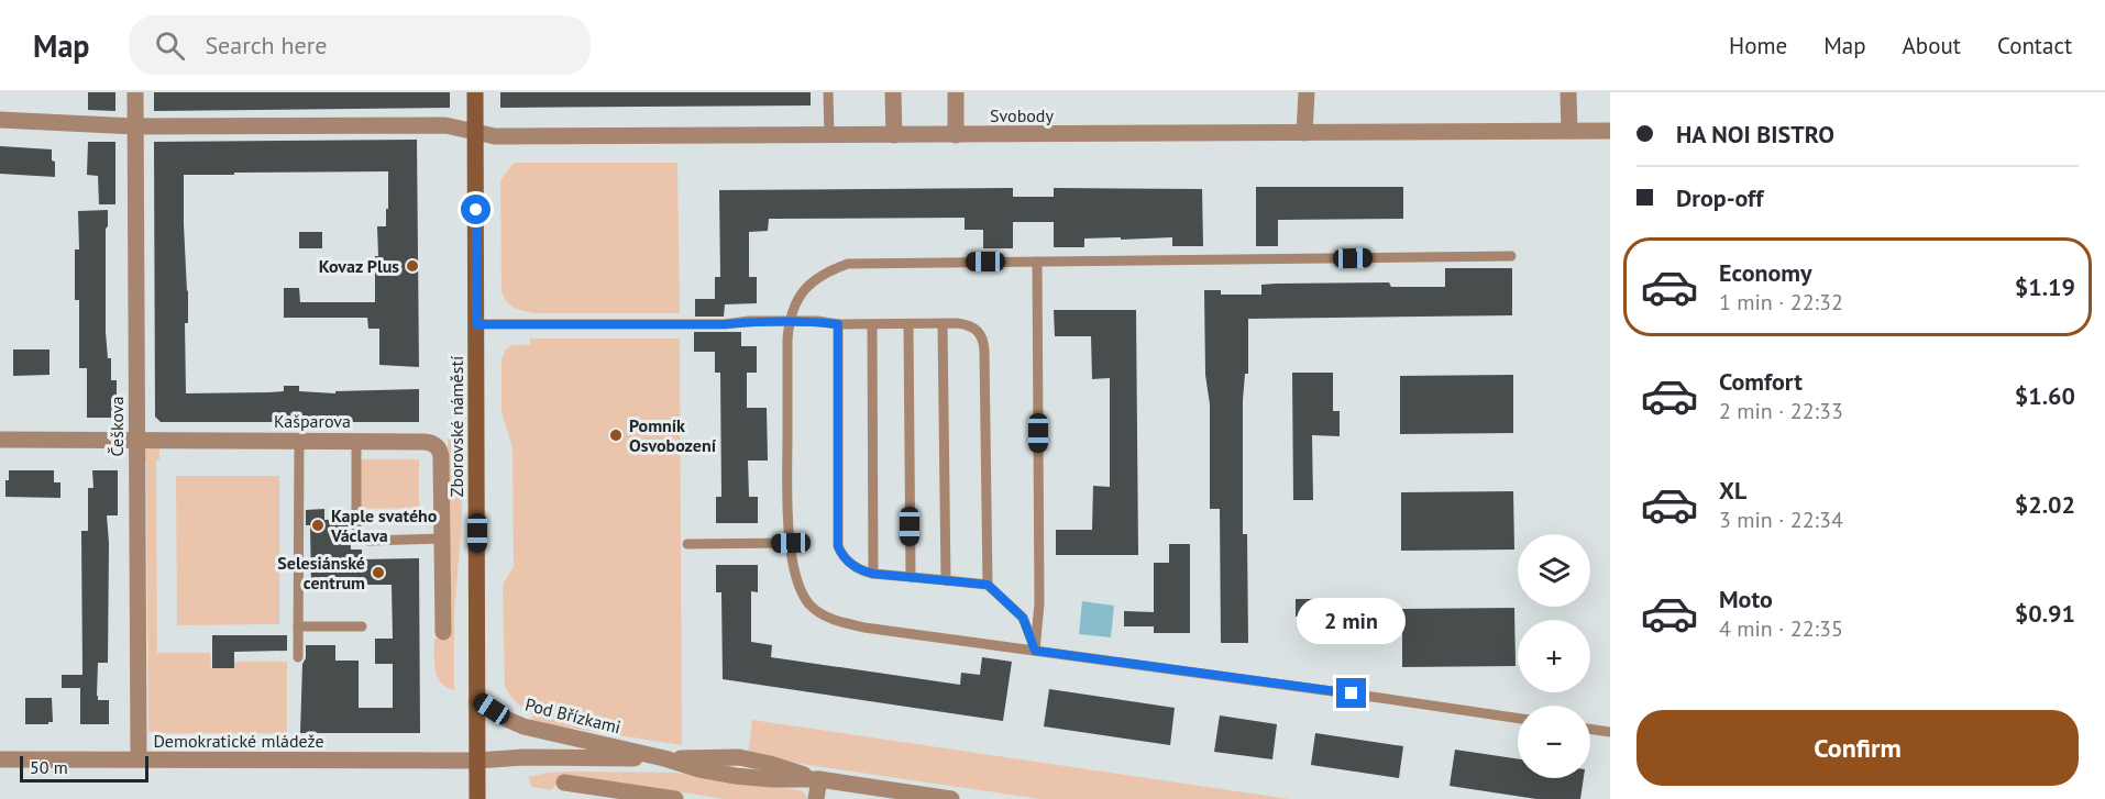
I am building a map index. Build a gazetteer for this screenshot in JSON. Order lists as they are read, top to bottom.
{
  "streets": {
    "main road": ["Zborovské náměstí"],
    "street": [
      "Svobody",
      "Kašparova",
      "Češkova",
      "Pod Břízkami",
      "Demokratické mládeže"
    ]
  },
  "crossings": [
    ["Svobody", "Češkova"],
    ["Svobody", "Zborovské náměstí"],
    ["Kašparova", "Češkova"],
    ["Češkova", "Demokratické mládeže"],
    ["Zborovské náměstí", "Pod Břízkami"],
    ["Zborovské náměstí", "Demokratické mládeže"],
    ["Pod Břízkami", "Demokratické mládeže"]
  ],
  "places": [
    "Kovaz Plus",
    "Pomník Osvobození",
    "Kaple svatého Václava",
    "Selesiánské centrum"
  ],
  "scale_bar": "50 m",
  "page": {
    "header": "Map",
    "search": "Search here",
    "nav": [
      "Home",
      "Map",
      "About",
      "Contact"
    ],
    "banner": ["HA NOI BISTRO", "Drop-off"],
    "list": [
      {
        "name": "Economy",
        "note": "1 min · 22:32",
        "value": "$1.19"
      },
      {
        "name": "Comfort",
        "note": "2 min · 22:33",
        "value": "$1.60"
      },
      {
        "name": "XL",
        "note": "3 min · 22:34",
        "value": "$2.02"
      },
      {
        "name": "Moto",
        "note": "4 min · 22:35",
        "value": "$0.91"
      }
    ],
    "map_buttons": ["+", "−"],
    "bubble": "2 min",
    "buttons": "Confirm",
    "scale": "50 m"
  }
}
